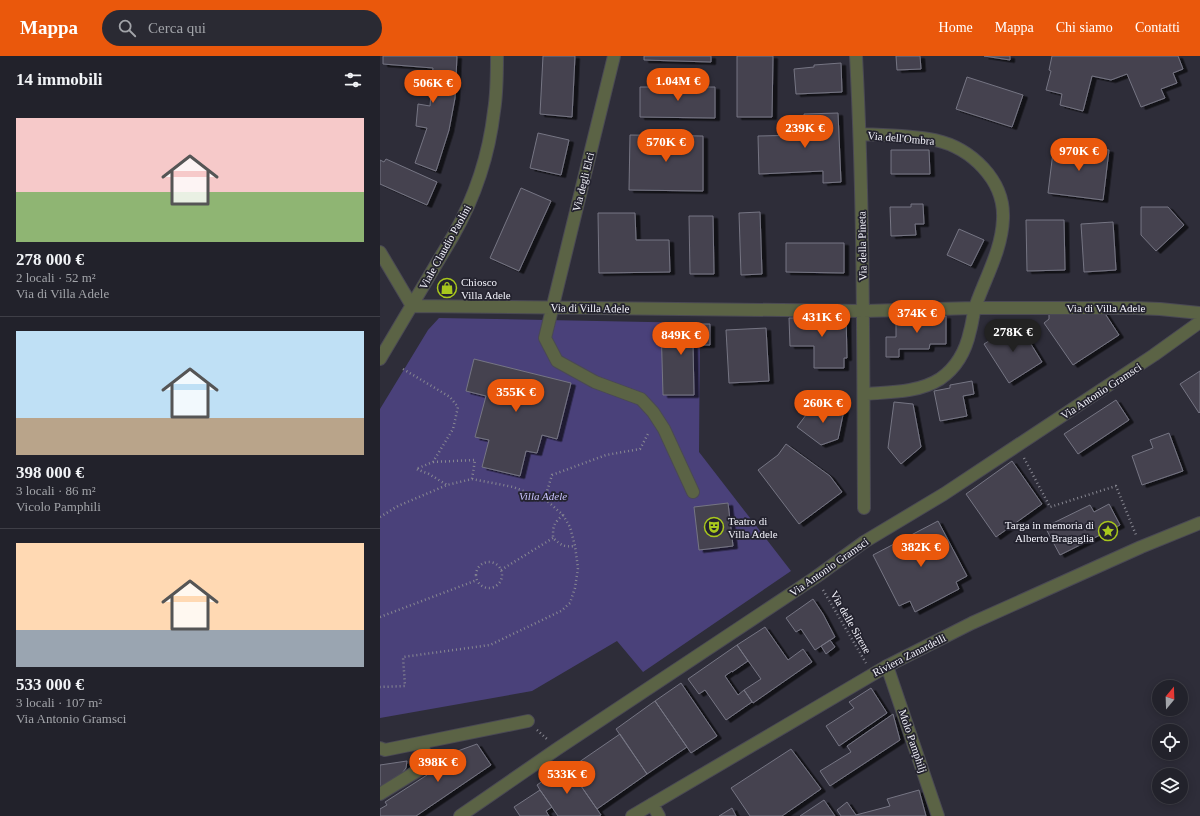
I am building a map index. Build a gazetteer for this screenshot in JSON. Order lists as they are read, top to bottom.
{
  "streets": {
    "street": [
      "Via dell'Ombra",
      "Via degli Elci",
      "Via della Pineta",
      "Viale Claudio Paolini",
      "Via di Villa Adele",
      "Via Antonio Gramsci",
      "Riviera Zanardelli",
      "Molo Pamphilj"
    ],
    "path": ["Via delle Sirene"]
  },
  "crossings": [
    ["Via dell'Ombra", "Via della Pineta"],
    ["Via dell'Ombra", "Via di Villa Adele"],
    ["Via degli Elci", "Via di Villa Adele"],
    ["Via della Pineta", "Via di Villa Adele"],
    ["Viale Claudio Paolini", "Via di Villa Adele"],
    ["Via Antonio Gramsci", "Via delle Sirene"],
    ["Via delle Sirene", "Riviera Zanardelli"],
    ["Riviera Zanardelli", "Molo Pamphilj"]
  ],
  "parks": ["Villa Adele"],
  "places": {
    "shop": ["Chiosco Villa Adele"],
    "theatre": ["Teatro di Villa Adele"],
    "place": ["Targa in memoria di Alberto Bragaglia"]
  },
  "north": "top",
  "page": {
    "header": "Mappa",
    "search": "Cerca qui",
    "nav": [
      "Home",
      "Mappa",
      "Chi siamo",
      "Contatti"
    ],
    "heading": "14 immobili",
    "price": [
      "1.04M €",
      "506K €",
      "239K €",
      "570K €",
      "970K €",
      "374K €",
      "431K €",
      "278K €",
      "849K €",
      "355K €",
      "260K €",
      "382K €",
      "398K €",
      "533K €"
    ],
    "list": [
      {
        "name": "278 000 €",
        "note": "2 locali · 52 m² · Via di Villa Adele"
      },
      {
        "name": "398 000 €",
        "note": "3 locali · 86 m² · Vicolo Pamphili"
      },
      {
        "name": "533 000 €",
        "note": "3 locali · 107 m² · Via Antonio Gramsci"
      }
    ]
  }
}
